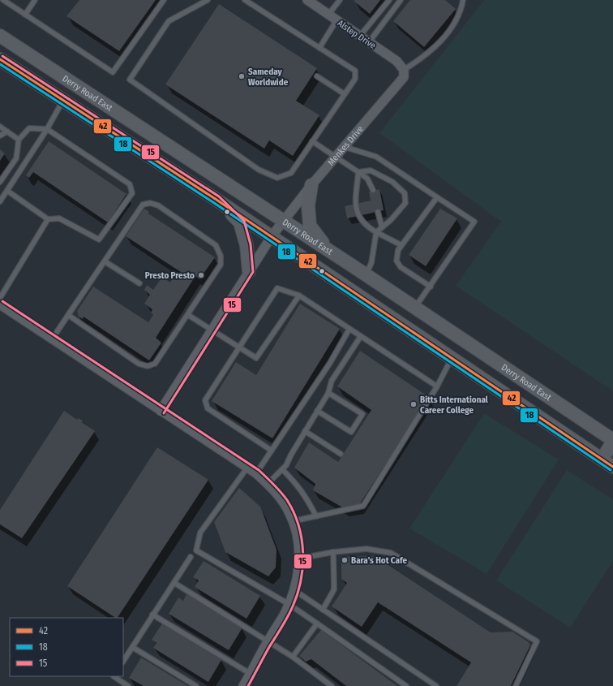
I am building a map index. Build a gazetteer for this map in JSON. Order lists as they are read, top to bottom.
{
  "streets": {
    "main road": ["Derry Road East"],
    "street": ["Alstep Drive", "Menkes Drive"]
  },
  "crossings": [
    ["Alstep Drive", "Menkes Drive"],
    ["Derry Road East", "Menkes Drive"]
  ],
  "places": [
    "Sameday Worldwide",
    "Presto Presto",
    "Bitts International Career College",
    "Bara's Hot Cafe"
  ],
  "lines": ["transit line 15", "transit line 42", "transit line 18"],
  "legend": ["42", "18", "15"]
}
